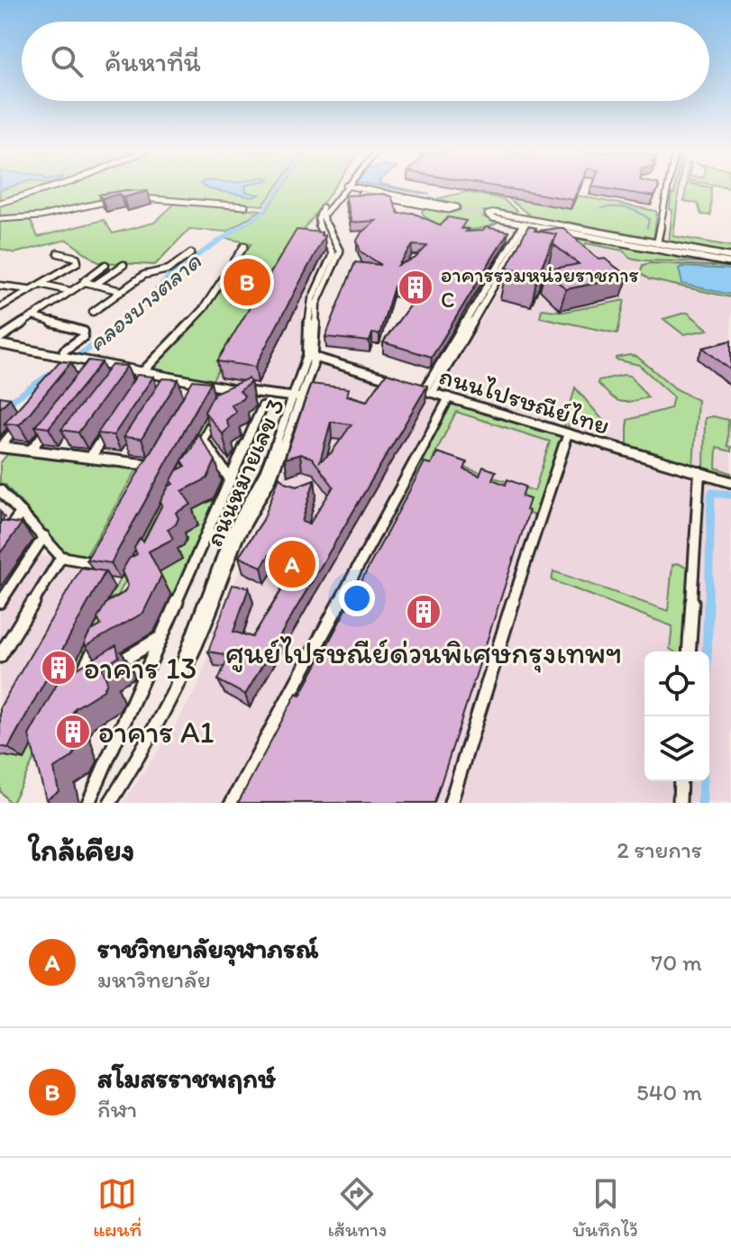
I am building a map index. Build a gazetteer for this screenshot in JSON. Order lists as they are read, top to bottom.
{
  "streets": {
    "street": ["ถนนไปรษณีย์ไทย", "ถนนหมายเลข 3"]
  },
  "crossings": [
    ["ถนนไปรษณีย์ไทย", "ถนนหมายเลข 3"]
  ],
  "water": ["คลองบางตลาด"],
  "places": {
    "building": [
      "อาคารรวมหน่วยราชการ C",
      "ศูนย์ไปรษณีย์ด่วนพิเศษกรุงเทพฯ",
      "อาคาร 13",
      "อาคาร A1"
    ]
  },
  "page": {
    "search": "ค้นหาที่นี่",
    "pins": ["B", "A"],
    "heading": ["ใกล้เคียง", "2 รายการ"],
    "list": [
      {
        "mark": "A",
        "name": "ราชวิทยาลัยจุฬาภรณ์",
        "note": "มหาวิทยาลัย",
        "value": "70 m"
      },
      {
        "mark": "B",
        "name": "สโมสรราชพฤกษ์",
        "note": "กีฬา",
        "value": "540 m"
      }
    ],
    "nav": ["แผนที่", "เส้นทาง", "บันทึกไว้"]
  }
}
